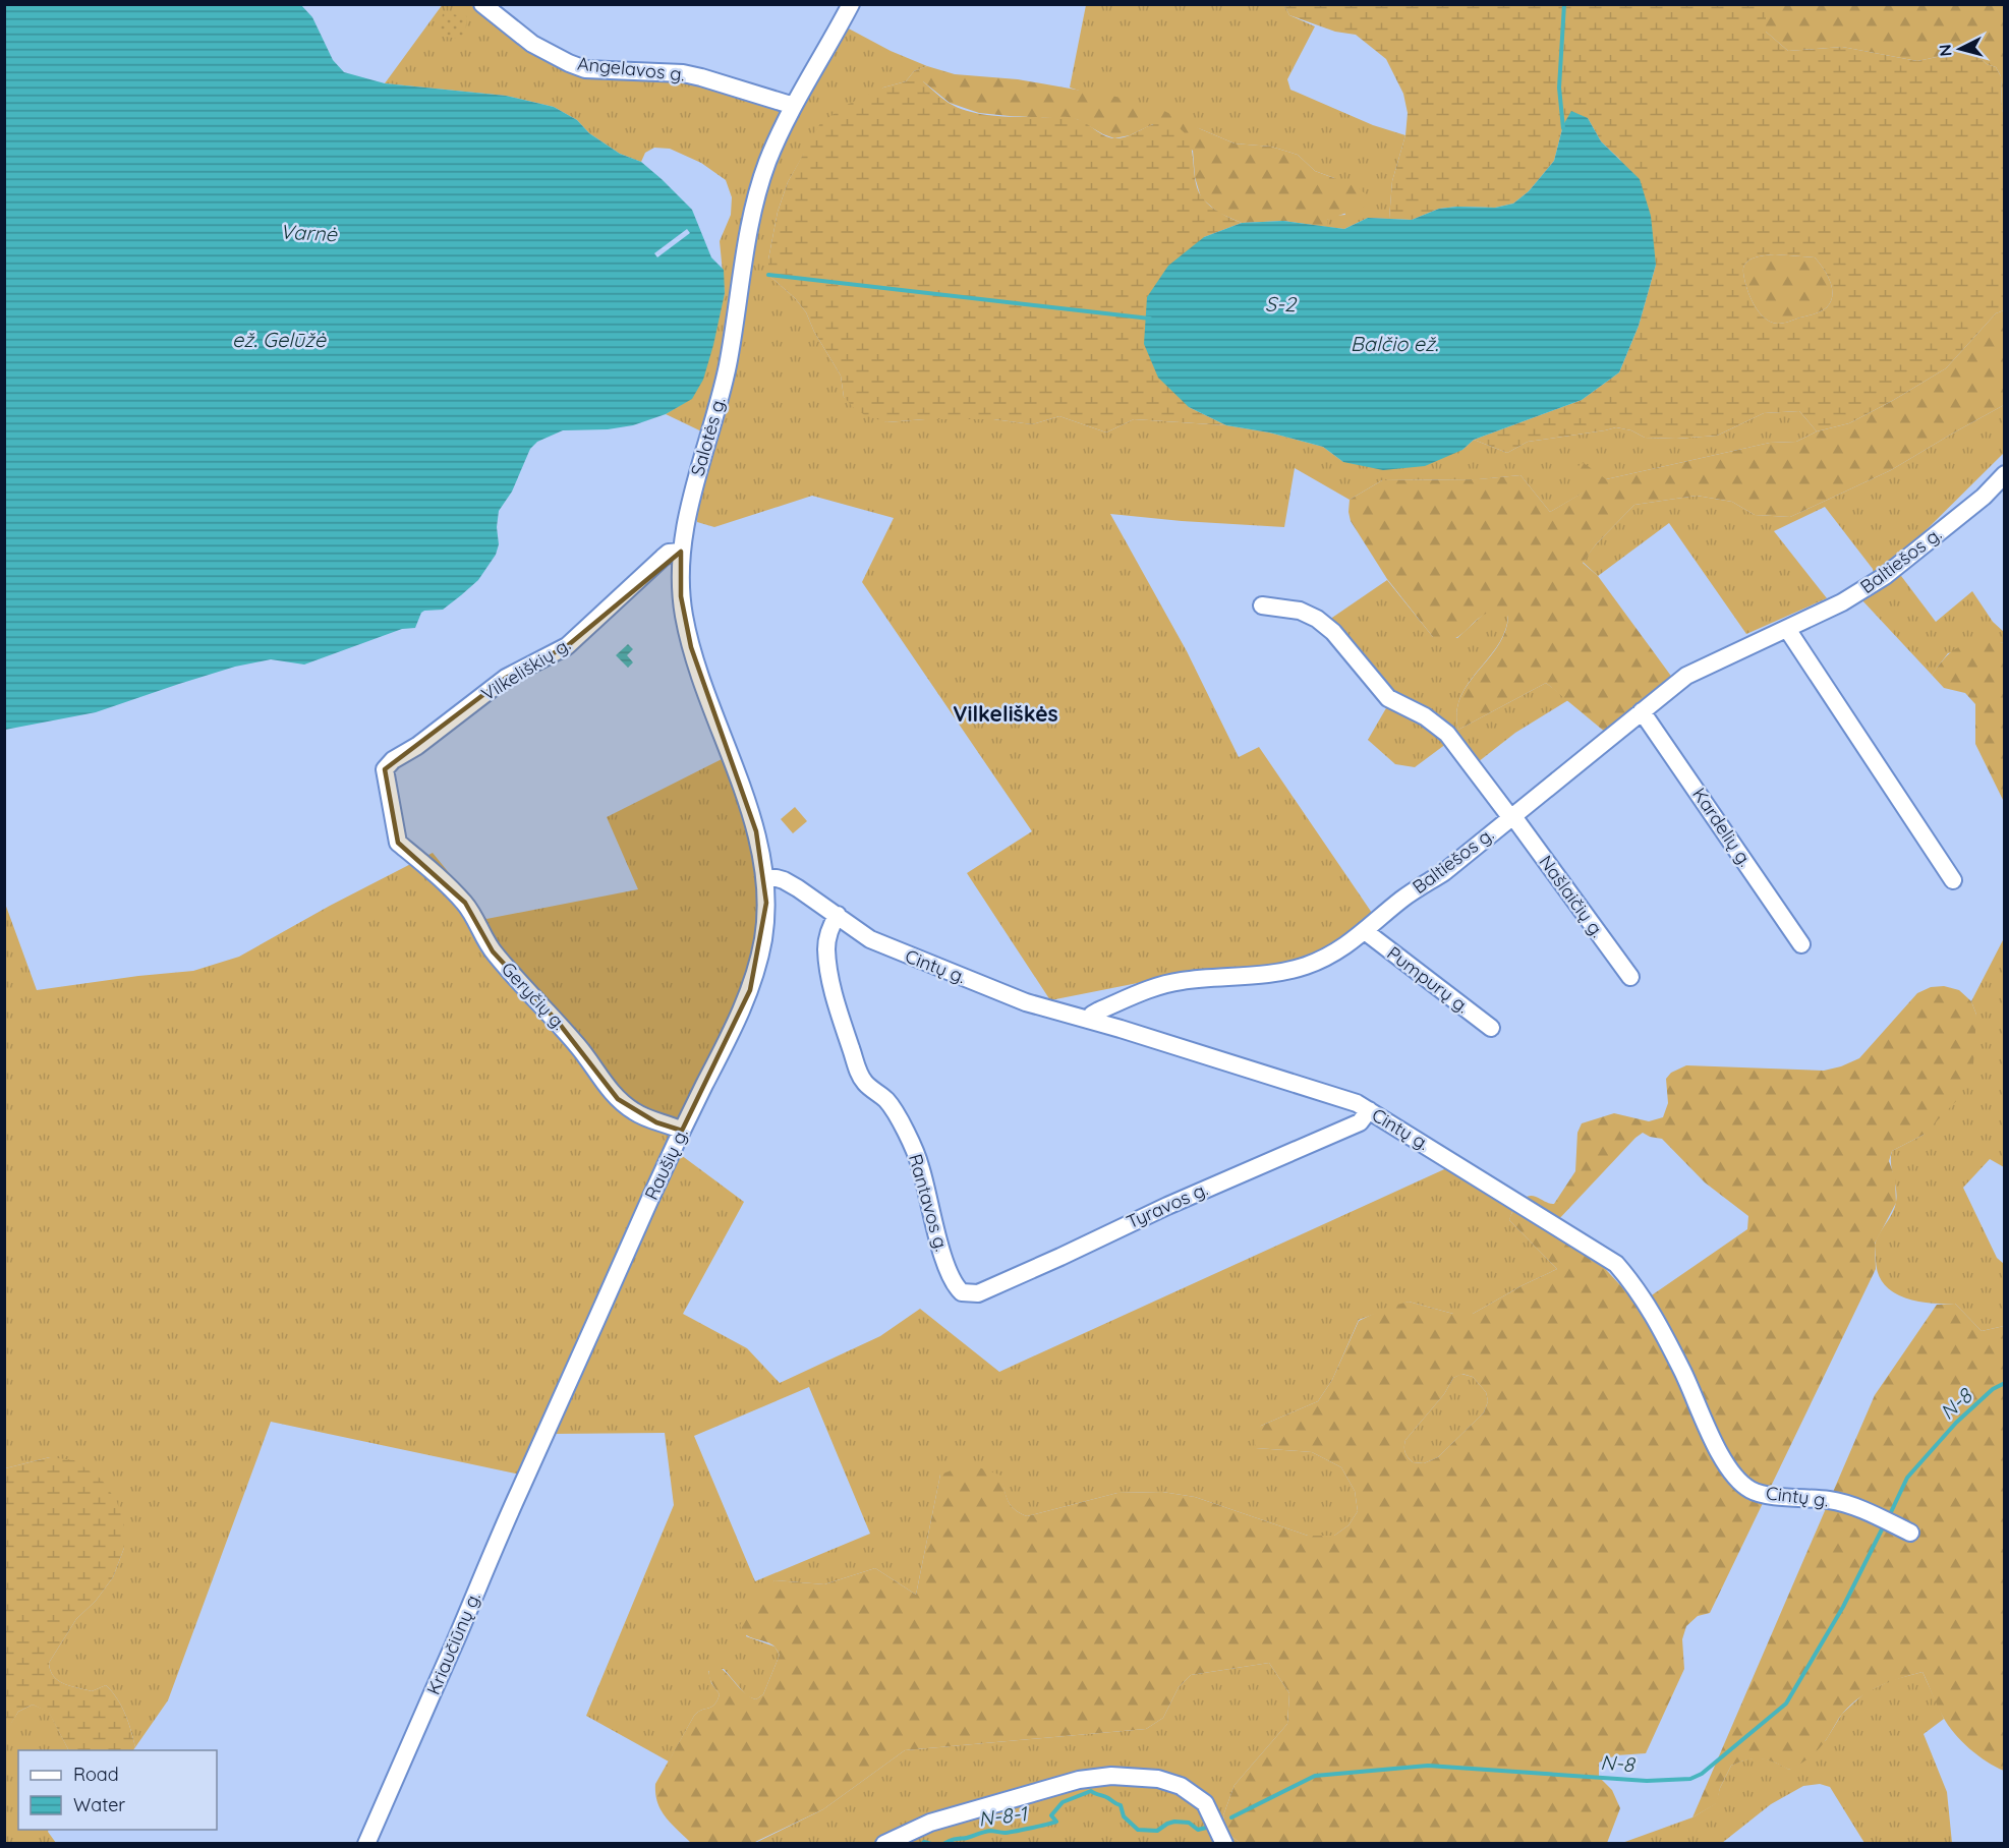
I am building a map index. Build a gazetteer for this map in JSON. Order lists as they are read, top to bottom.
{
  "streets": {
    "street": [
      "Angelavos g.",
      "Salotės g.",
      "Baltiešos g.",
      "Vilkeliškių g.",
      "Kardelių g.",
      "Našlaičių g.",
      "Cintų g.",
      "Pumpurų g.",
      "Geryčių g.",
      "Raušių g.",
      "Rantavos g.",
      "Tyravos g.",
      "Kriaučiūnų g."
    ]
  },
  "crossings": [
    ["Angelavos g.", "Salotės g."],
    ["Salotės g.", "Vilkeliškių g."],
    ["Salotės g.", "Cintų g."],
    ["Salotės g.", "Raušių g."],
    ["Baltiešos g.", "Kardelių g."],
    ["Baltiešos g.", "Našlaičių g."],
    ["Baltiešos g.", "Cintų g."],
    ["Baltiešos g.", "Pumpurų g."],
    ["Vilkeliškių g.", "Geryčių g."],
    ["Cintų g.", "Raušių g."],
    ["Cintų g.", "Rantavos g."],
    ["Cintų g.", "Tyravos g."],
    ["Geryčių g.", "Raušių g."],
    ["Raušių g.", "Kriaučiūnų g."],
    ["Rantavos g.", "Tyravos g."]
  ],
  "districts": ["Vilkeliškės"],
  "water": [
    "Varnė",
    "S-2",
    "ež. Gelūžė",
    "Balčio ež.",
    "N-8",
    "N-8-1"
  ],
  "legend": ["Road", "Water"],
  "north": "left"
}
